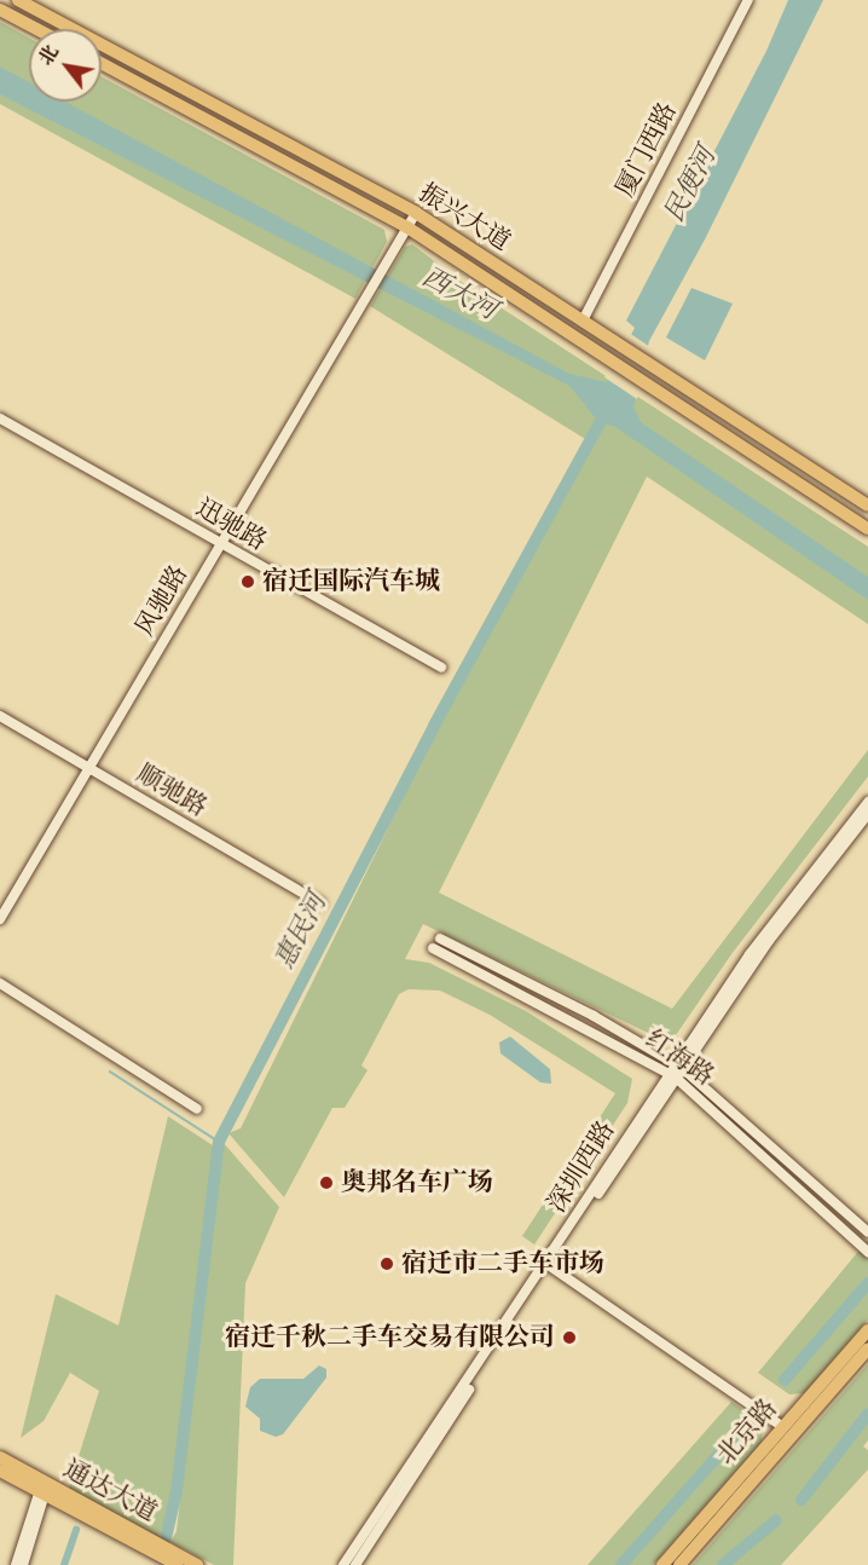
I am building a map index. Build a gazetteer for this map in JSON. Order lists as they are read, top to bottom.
{
  "streets": {
    "main road": ["振兴大道", "北京路", "通达大道"],
    "street": [
      "厦门西路",
      "迅驰路",
      "风驰路",
      "顺驰路",
      "红海路",
      "深圳西路"
    ]
  },
  "crossings": [
    ["厦门西路", "振兴大道"],
    ["振兴大道", "风驰路"],
    ["迅驰路", "风驰路"],
    ["风驰路", "顺驰路"],
    ["红海路", "深圳西路"]
  ],
  "water": ["民便河", "西大河", "惠民河"],
  "places": [
    "宿迁国际汽车城",
    "奥邦名车广场",
    "宿迁市二手车市场",
    "宿迁千秋二手车交易有限公司"
  ],
  "north": "top left"
}
